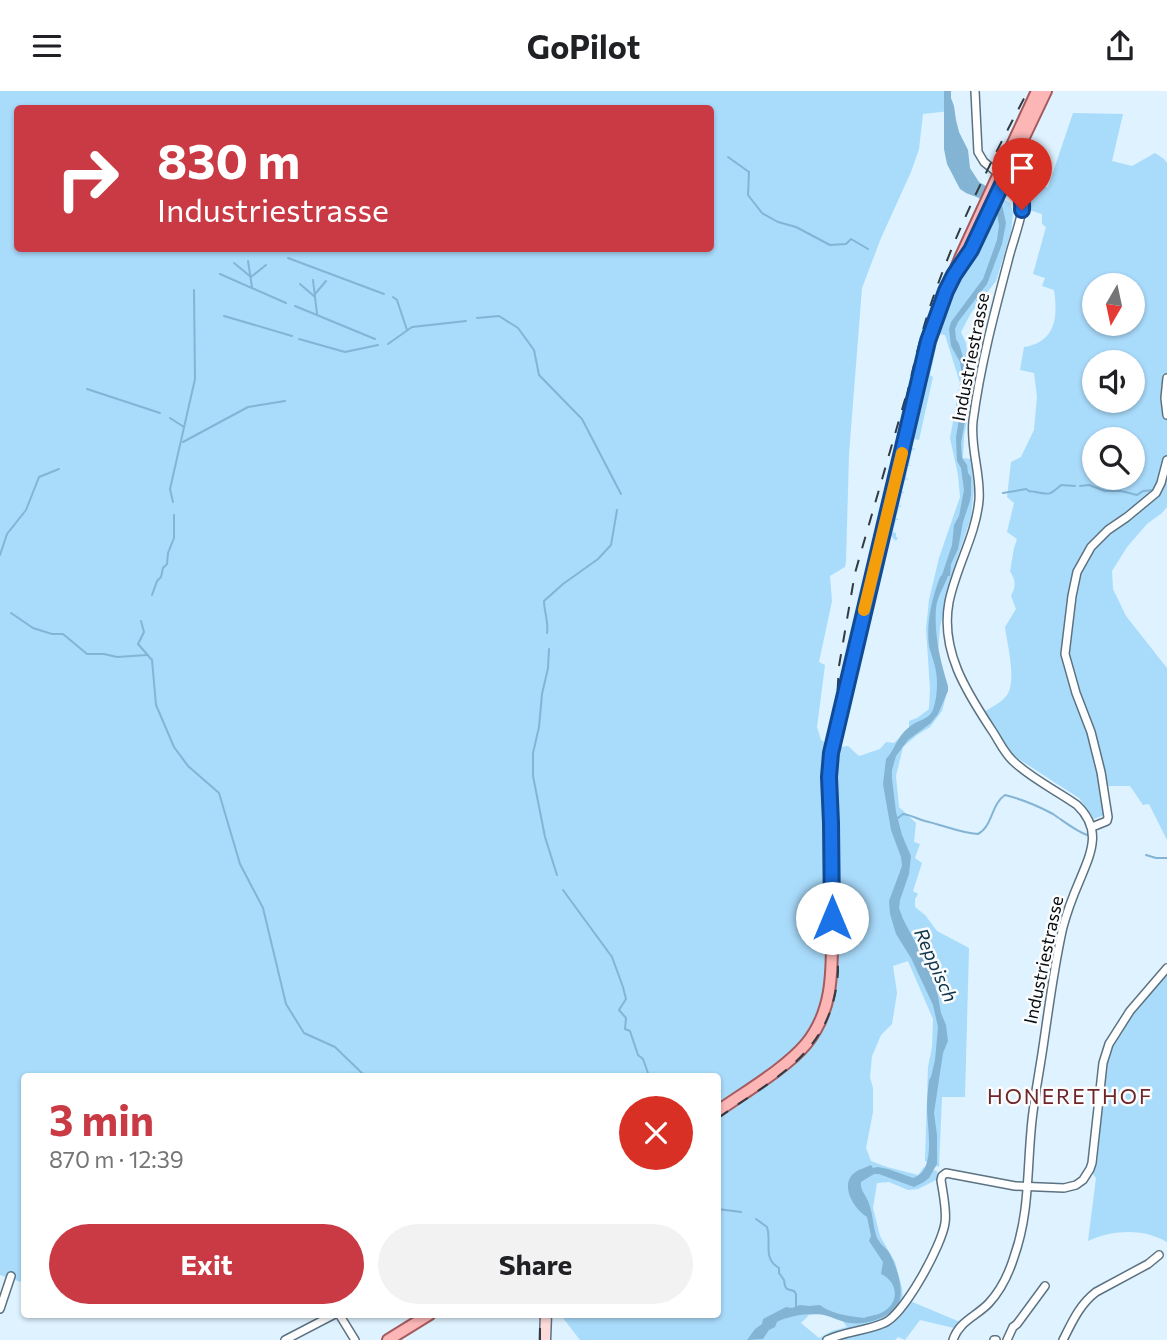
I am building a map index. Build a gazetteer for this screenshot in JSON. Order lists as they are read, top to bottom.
{
  "streets": {
    "street": ["Industriestrasse"]
  },
  "districts": ["HONERETHOF"],
  "water": ["Reppisch"],
  "north": "bottom",
  "page": {
    "header": "GoPilot",
    "turn": ["830 m", "Industriestrasse"],
    "heading": ["3 min", "870 m · 12:39"],
    "buttons": ["Exit", "Share"]
  }
}
